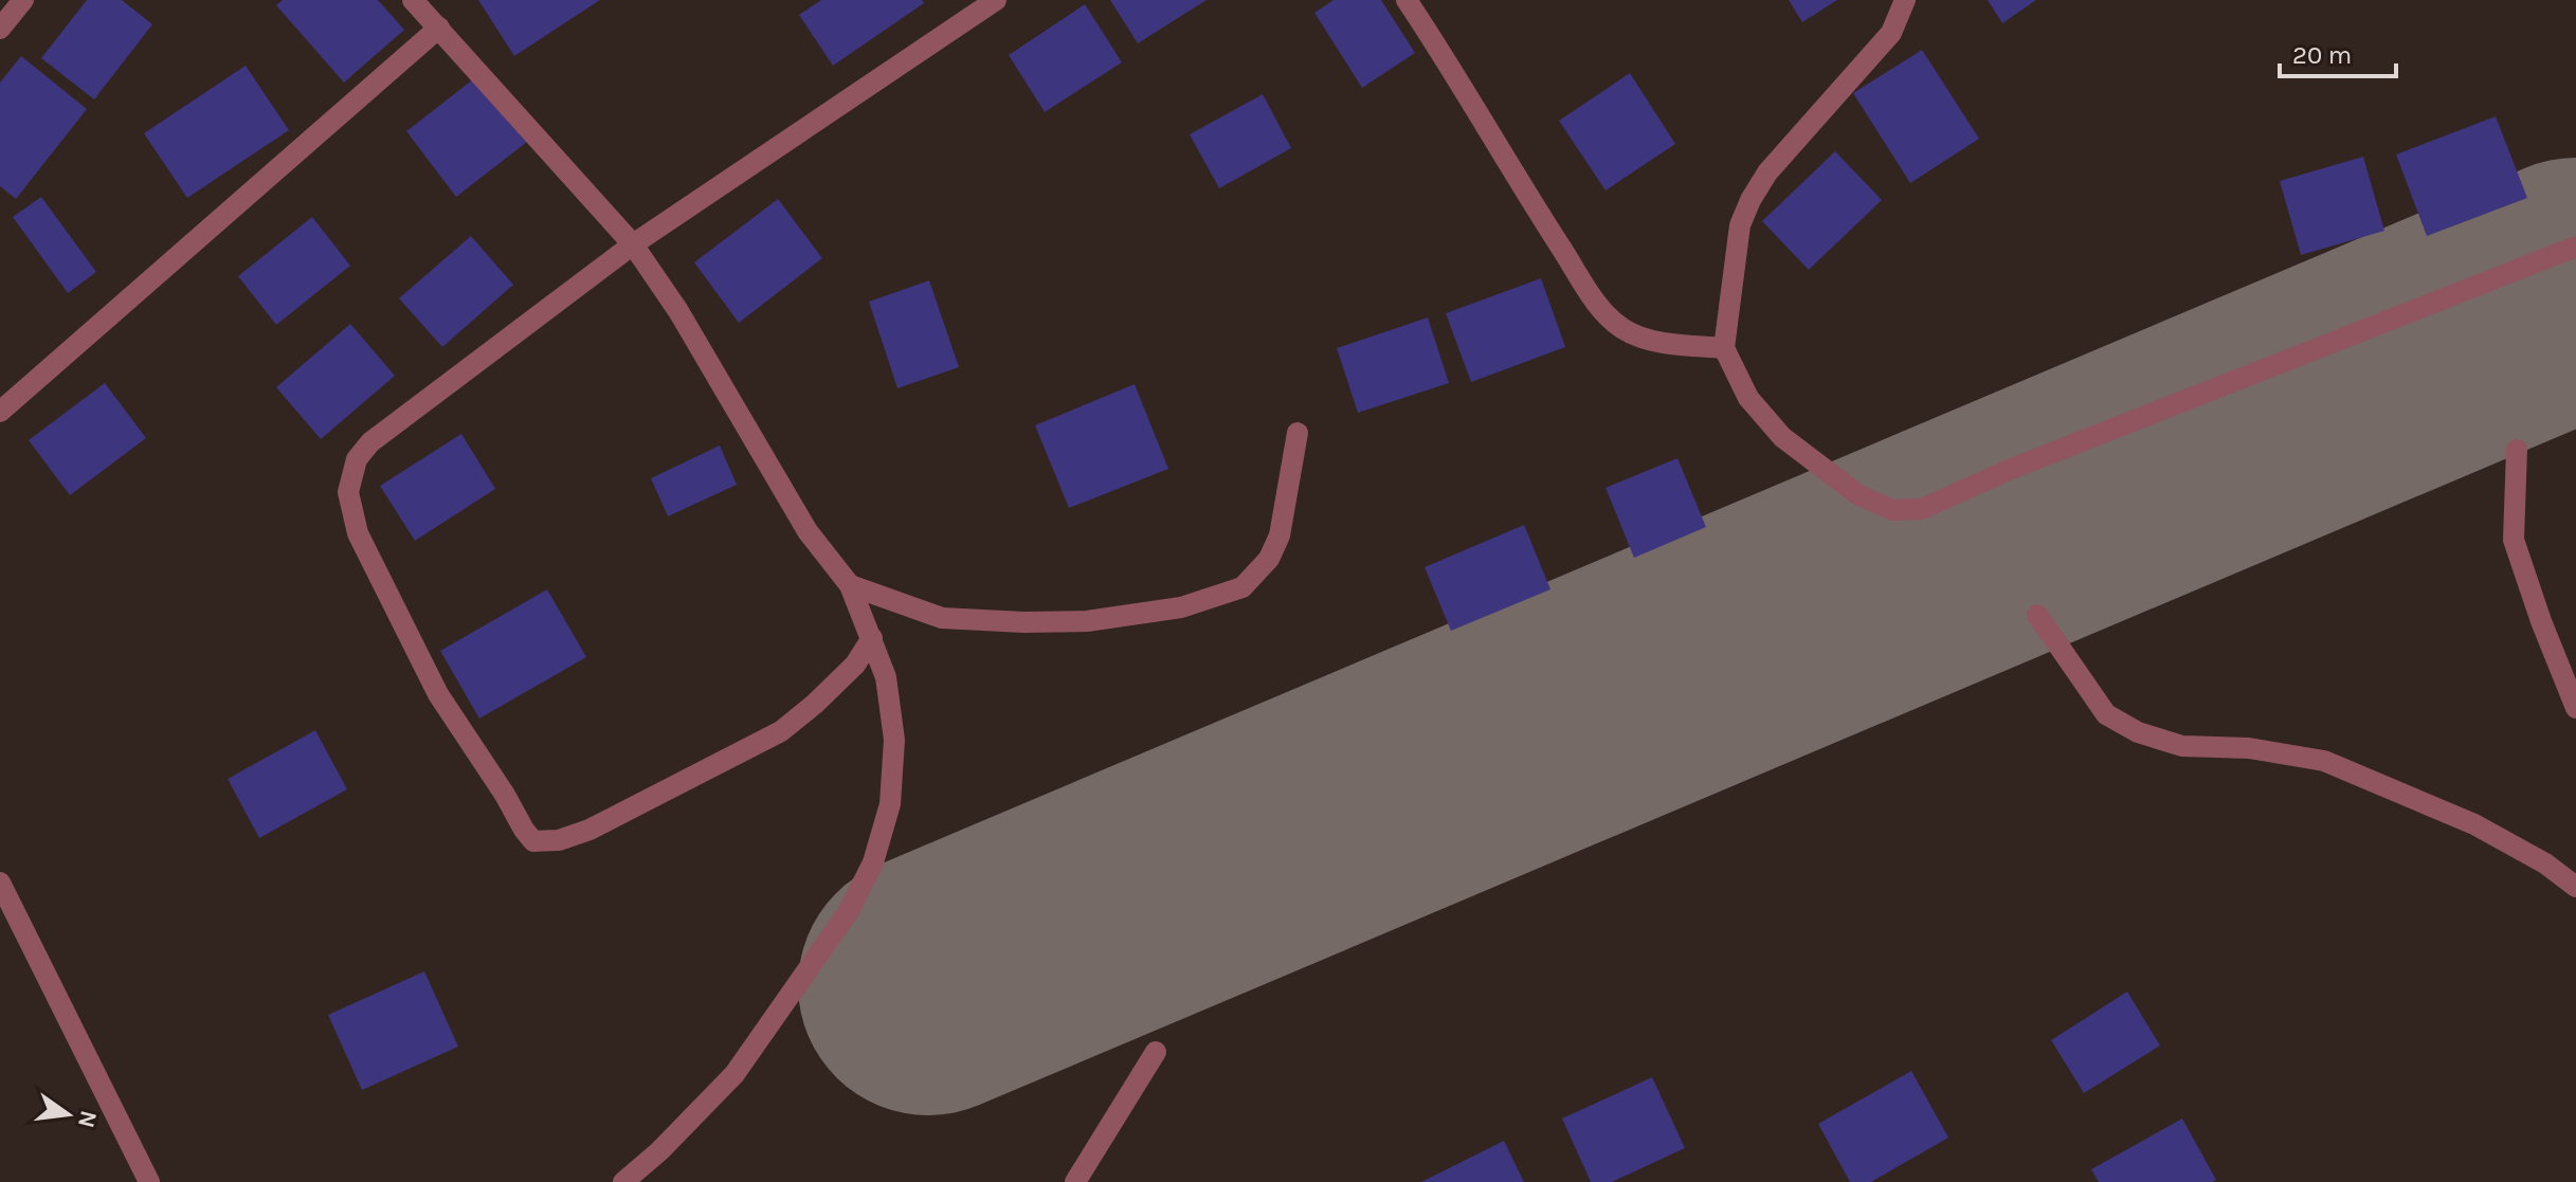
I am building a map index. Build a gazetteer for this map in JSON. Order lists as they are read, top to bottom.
{
  "scale_bar": "20 m",
  "north": "right"
}
